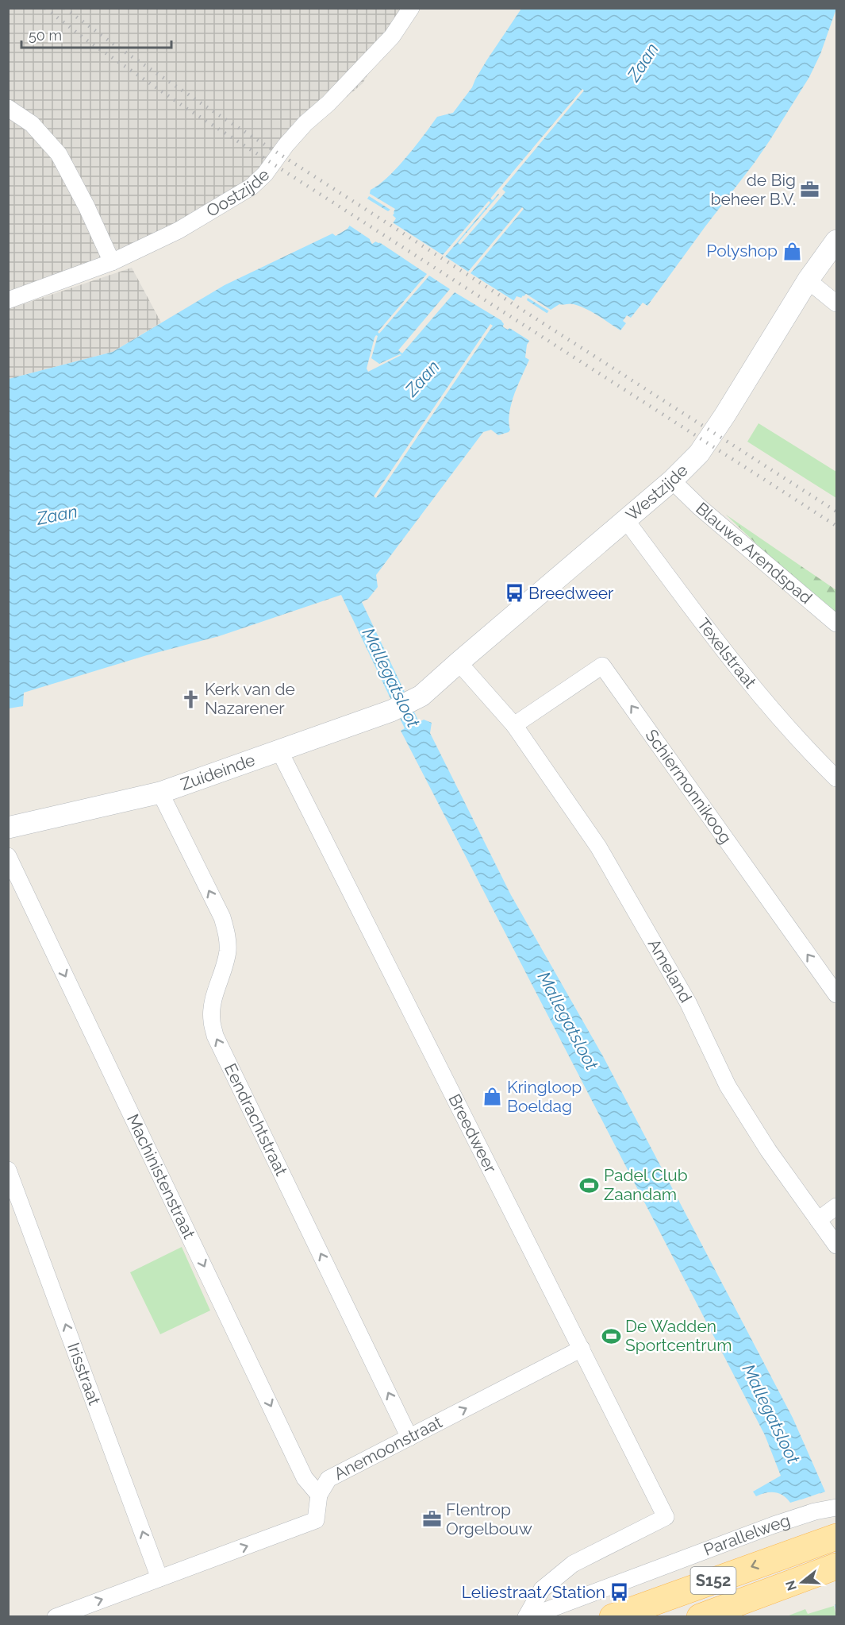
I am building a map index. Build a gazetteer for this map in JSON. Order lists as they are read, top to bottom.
{
  "streets": {
    "main road": ["S152"],
    "street": [
      "Oostzijde",
      "Westzijde",
      "Blauwe Arendspad",
      "Texelstraat",
      "Zuideinde",
      "Schiermonnikoog",
      "Ameland",
      "Eendrachtstraat",
      "Breedweer",
      "Machinistenstraat",
      "Irisstraat",
      "Anemoonstraat",
      "Parallelweg"
    ]
  },
  "crossings": [
    ["Westzijde", "Blauwe Arendspad"],
    ["Westzijde", "Texelstraat"],
    ["Westzijde", "Zuideinde"],
    ["Westzijde", "Ameland"],
    ["Zuideinde", "Eendrachtstraat"],
    ["Zuideinde", "Breedweer"],
    ["Schiermonnikoog", "Ameland"],
    ["Eendrachtstraat", "Anemoonstraat"],
    ["Breedweer", "Anemoonstraat"],
    ["Breedweer", "Parallelweg"],
    ["Machinistenstraat", "Anemoonstraat"],
    ["Irisstraat", "Anemoonstraat"]
  ],
  "one_way": [
    "Schiermonnikoog",
    "Eendrachtstraat",
    "Machinistenstraat",
    "Irisstraat",
    "Anemoonstraat"
  ],
  "water": ["Zaan", "Mallegatsloot"],
  "places": {
    "office": ["de Big beheer B.V.", "Flentrop Orgelbouw"],
    "shop": ["Polyshop", "Kringloop Boeldag"],
    "bus stop": ["Breedweer", "Leliestraat/Station"],
    "church": ["Kerk van de Nazarener"],
    "sports": ["Padel Club Zaandam", "De Wadden Sportcentrum"]
  },
  "scale_bar": "50 m",
  "north": "left"
}
